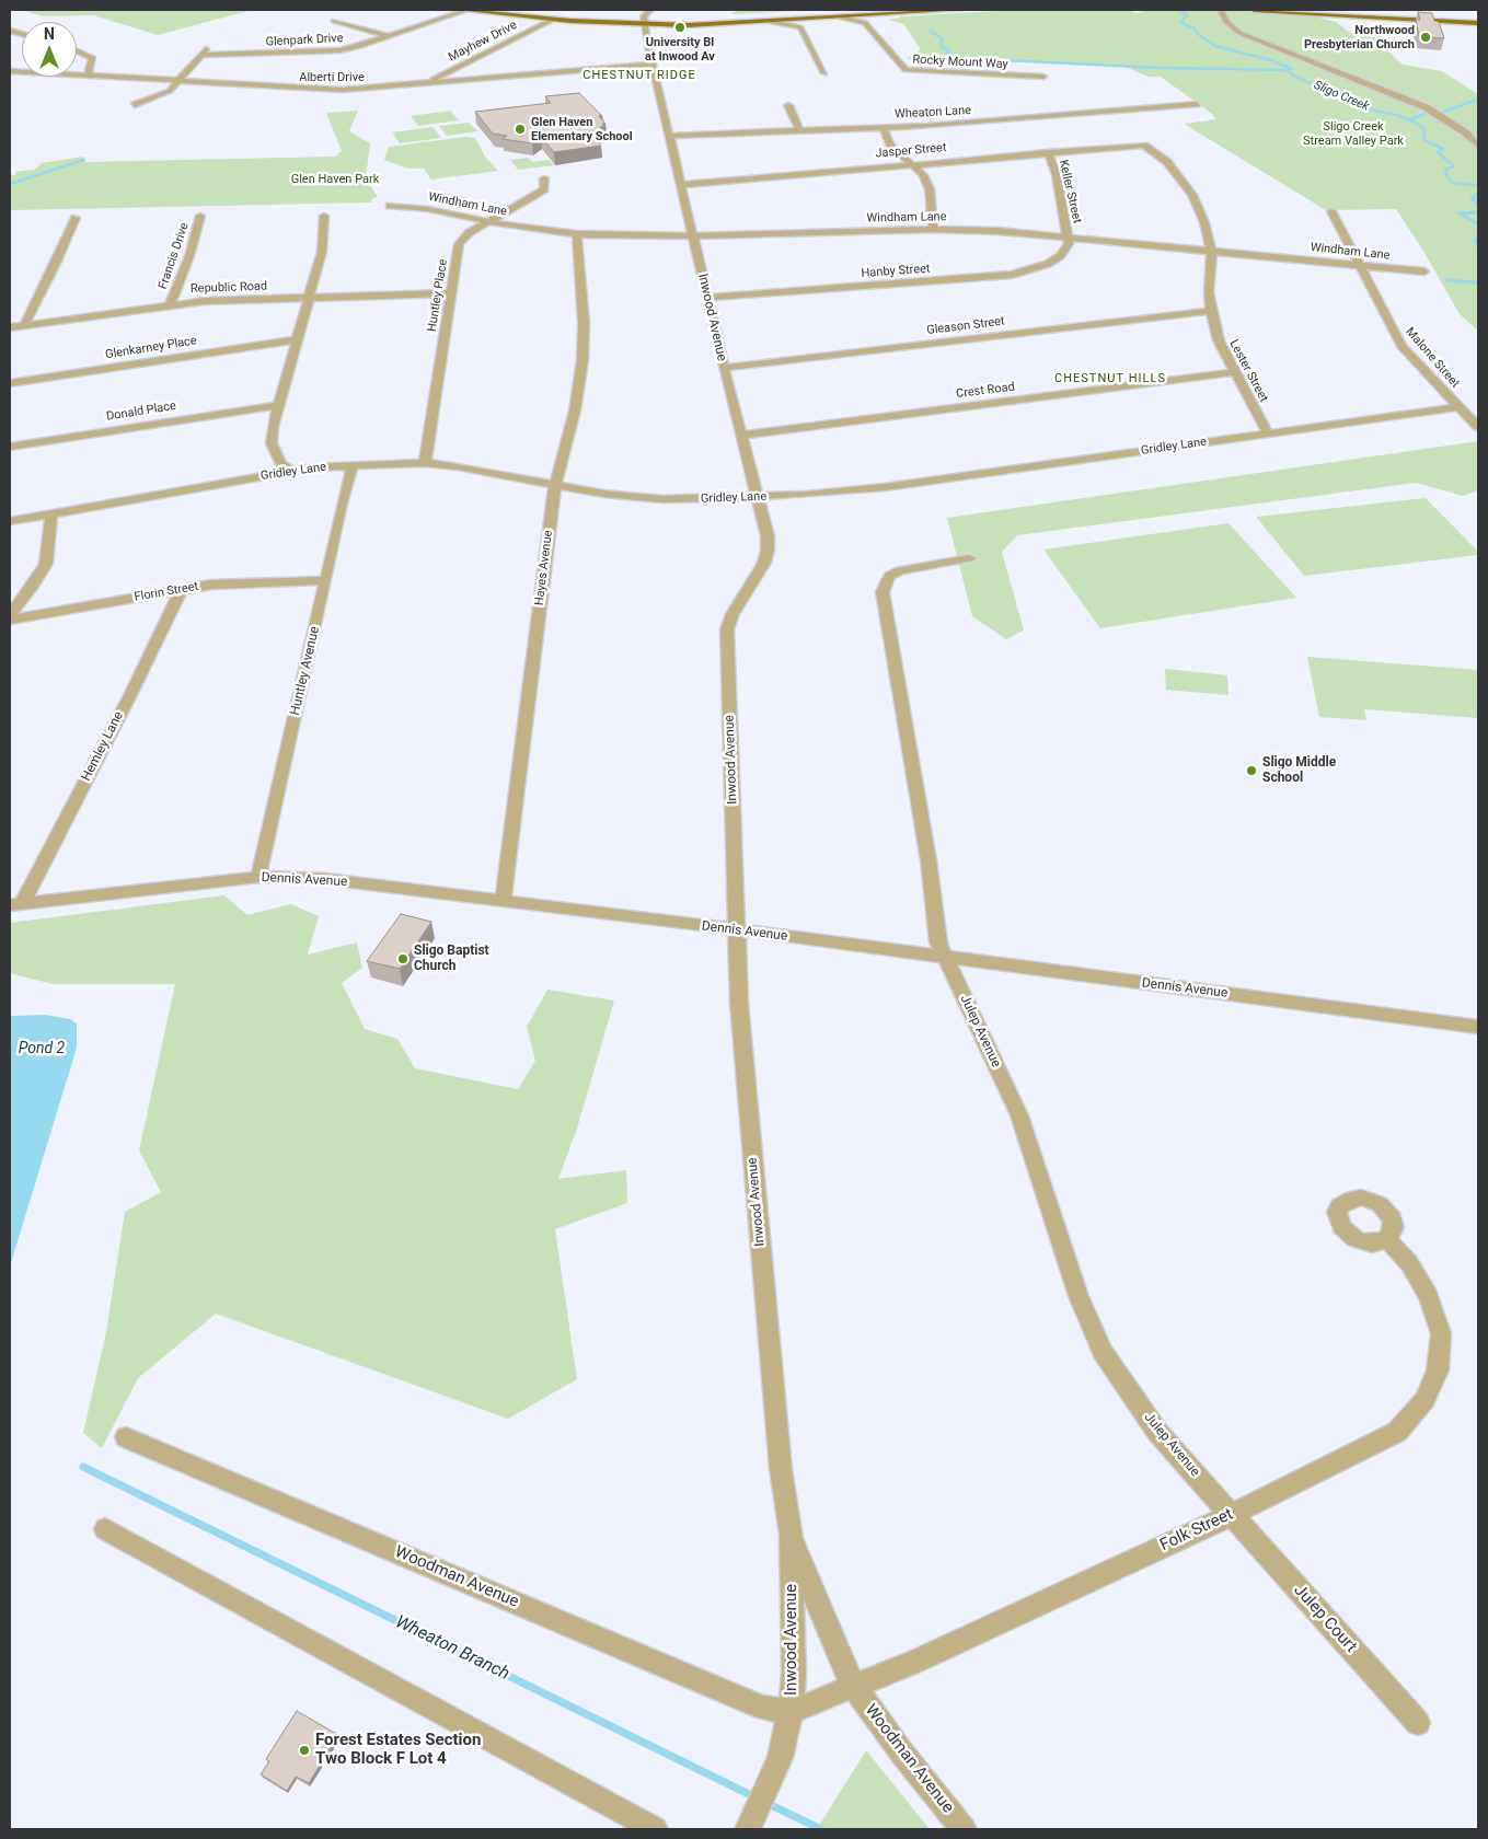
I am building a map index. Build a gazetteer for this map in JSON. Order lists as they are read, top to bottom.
{
  "streets": {
    "street": [
      "Glenpark Drive",
      "Mayhew Drive",
      "Rocky Mount Way",
      "Alberti Drive",
      "Wheaton Lane",
      "Jasper Street",
      "Keller Street",
      "Windham Lane",
      "Francis Drive",
      "Hanby Street",
      "Republic Road",
      "Huntley Place",
      "Inwood Avenue",
      "Gleason Street",
      "Glenkarney Place",
      "Malone Street",
      "Lester Street",
      "Crest Road",
      "Donald Place",
      "Gridley Lane",
      "Hayes Avenue",
      "Florin Street",
      "Huntley Avenue",
      "Hemley Lane",
      "Dennis Avenue",
      "Julep Avenue",
      "Folk Street",
      "Woodman Avenue",
      "Julep Court"
    ]
  },
  "crossings": [
    ["Glenpark Drive", "Alberti Drive"],
    ["Mayhew Drive", "Alberti Drive"],
    ["Alberti Drive", "Inwood Avenue"],
    ["Wheaton Lane", "Inwood Avenue"],
    ["Jasper Street", "Keller Street"],
    ["Jasper Street", "Inwood Avenue"],
    ["Jasper Street", "Lester Street"],
    ["Keller Street", "Windham Lane"],
    ["Keller Street", "Hanby Street"],
    ["Windham Lane", "Hanby Street"],
    ["Windham Lane", "Huntley Place"],
    ["Windham Lane", "Inwood Avenue"],
    ["Windham Lane", "Malone Street"],
    ["Windham Lane", "Lester Street"],
    ["Windham Lane", "Hayes Avenue"],
    ["Francis Drive", "Republic Road"],
    ["Hanby Street", "Inwood Avenue"],
    ["Republic Road", "Huntley Place"],
    ["Huntley Place", "Gridley Lane"],
    ["Inwood Avenue", "Gleason Street"],
    ["Inwood Avenue", "Crest Road"],
    ["Inwood Avenue", "Gridley Lane"],
    ["Inwood Avenue", "Dennis Avenue"],
    ["Inwood Avenue", "Folk Street"],
    ["Inwood Avenue", "Woodman Avenue"],
    ["Gleason Street", "Lester Street"],
    ["Malone Street", "Gridley Lane"],
    ["Lester Street", "Crest Road"],
    ["Lester Street", "Gridley Lane"],
    ["Gridley Lane", "Hayes Avenue"],
    ["Gridley Lane", "Huntley Avenue"],
    ["Hayes Avenue", "Dennis Avenue"],
    ["Florin Street", "Huntley Avenue"],
    ["Florin Street", "Hemley Lane"],
    ["Huntley Avenue", "Dennis Avenue"],
    ["Hemley Lane", "Dennis Avenue"],
    ["Dennis Avenue", "Julep Avenue"],
    ["Julep Avenue", "Folk Street"],
    ["Julep Avenue", "Julep Court"],
    ["Folk Street", "Woodman Avenue"],
    ["Folk Street", "Julep Court"]
  ],
  "districts": ["CHESTNUT RIDGE", "CHESTNUT HILLS"],
  "water": ["Sligo Creek", "Pond 2", "Wheaton Branch"],
  "parks": ["Sligo Creek Stream Valley Park", "Glen Haven Park"],
  "places": [
    "University Bl at Inwood Av",
    "Northwood Presbyterian Church",
    "Glen Haven Elementary School",
    "Sligo Middle School",
    "Sligo Baptist Church",
    "Forest Estates Section Two Block F Lot 4"
  ],
  "north": "top"
}
